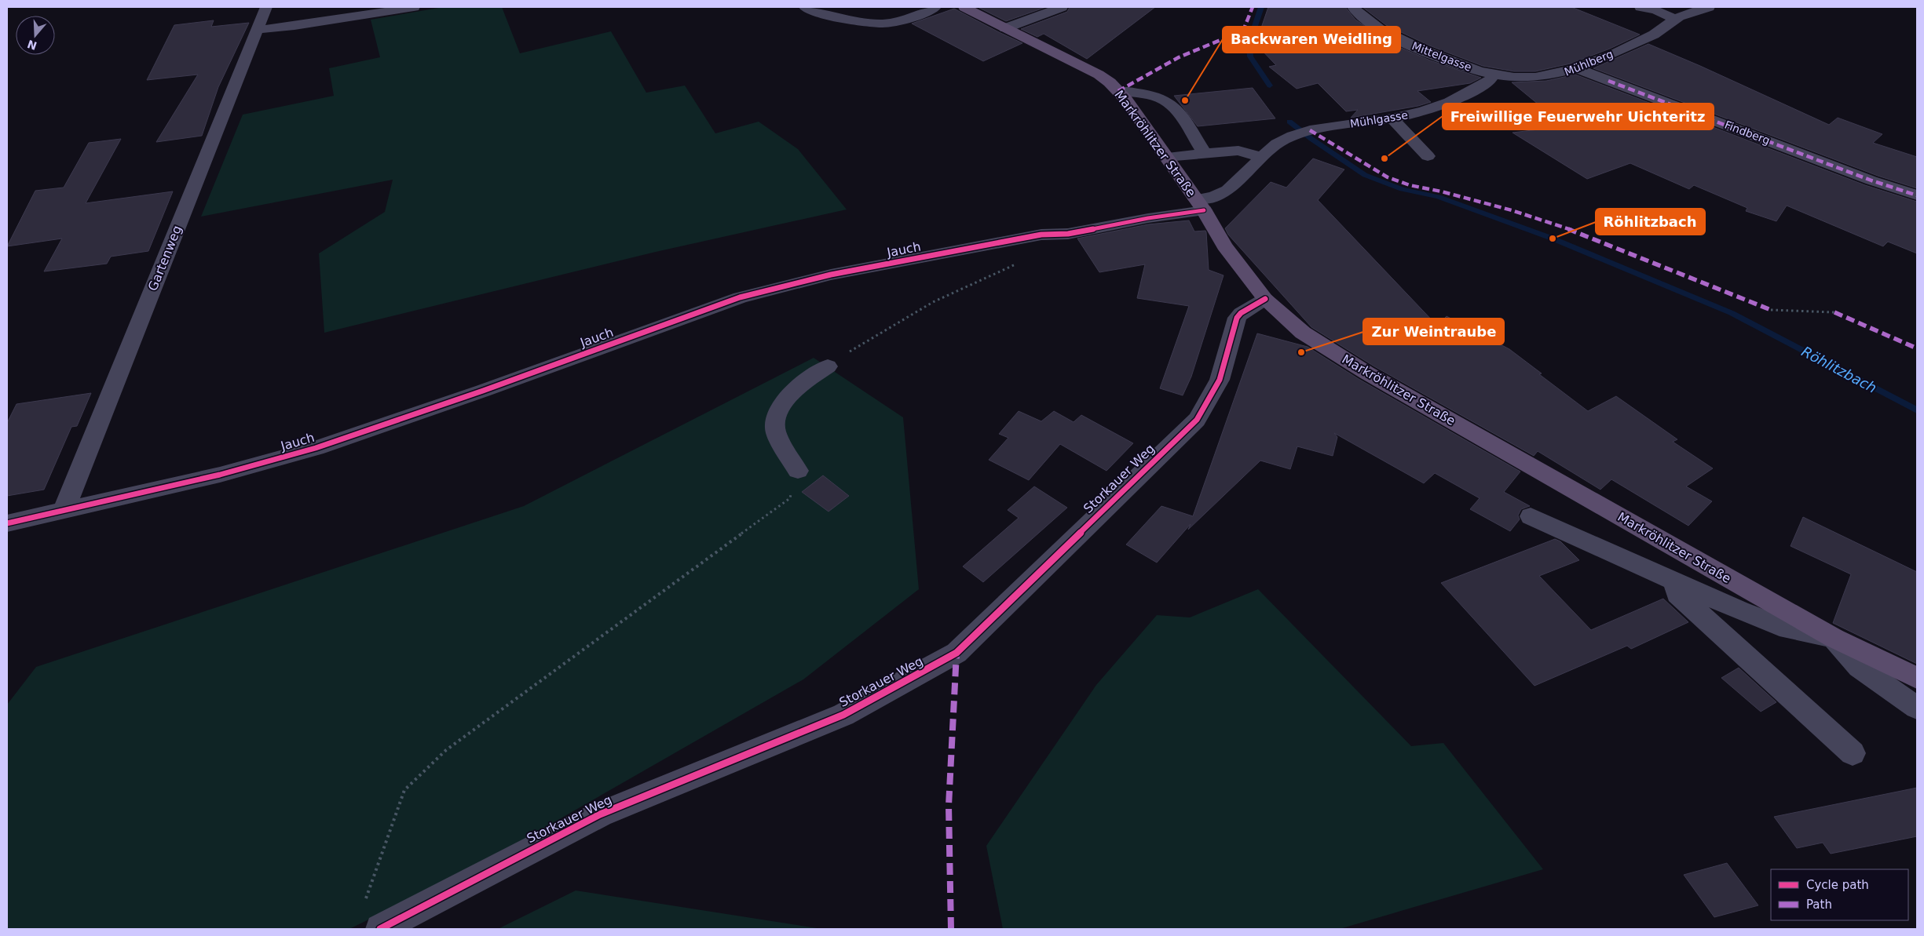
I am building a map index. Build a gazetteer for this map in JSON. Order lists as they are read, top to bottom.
{
  "streets": {
    "main road": ["Markröhlitzer Straße"],
    "street": [
      "Mittelgasse",
      "Mühlberg",
      "Mühlgasse",
      "Findberg",
      "Jauch",
      "Gartenweg",
      "Storkauer Weg"
    ]
  },
  "crossings": [
    ["Mittelgasse", "Mühlberg"],
    ["Mittelgasse", "Mühlgasse"],
    ["Mühlberg", "Mühlgasse"],
    ["Mühlberg", "Findberg"],
    ["Mühlgasse", "Markröhlitzer Straße"],
    ["Mühlgasse", "Jauch"],
    ["Markröhlitzer Straße", "Jauch"],
    ["Markröhlitzer Straße", "Storkauer Weg"],
    ["Jauch", "Gartenweg"]
  ],
  "water": ["Röhlitzbach"],
  "places": [
    "Backwaren Weidling",
    "Freiwillige Feuerwehr Uichteritz",
    "Röhlitzbach",
    "Zur Weintraube"
  ],
  "legend": ["Cycle path", "Path"],
  "north": "bottom"
}
